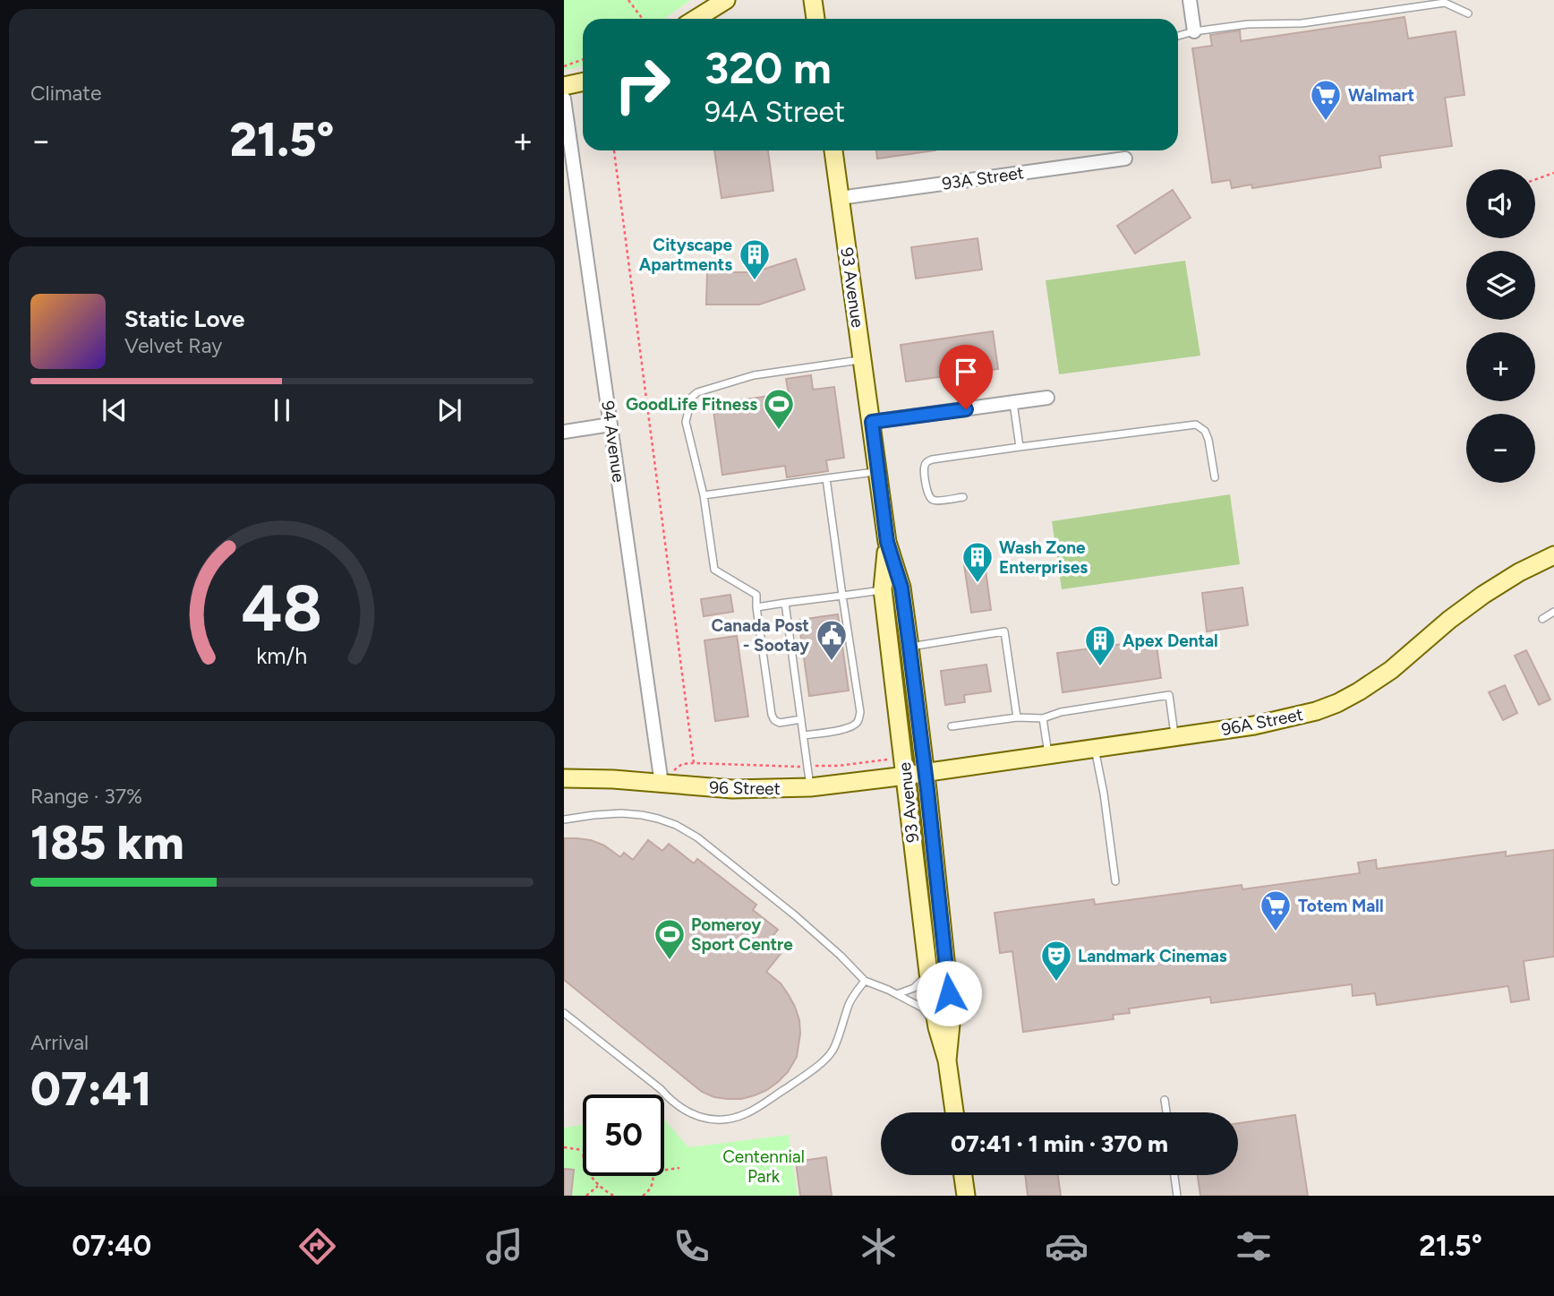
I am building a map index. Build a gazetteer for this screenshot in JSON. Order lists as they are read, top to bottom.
{
  "streets": {
    "main road": ["93 Avenue", "96A Street", "96 Street"],
    "street": ["93A Street", "94 Avenue"]
  },
  "crossings": [
    ["93A Street", "93 Avenue"],
    ["93 Avenue", "96A Street"],
    ["93 Avenue", "96 Street"],
    ["94 Avenue", "96 Street"],
    ["96A Street", "96 Street"]
  ],
  "parks": ["Centennial Park"],
  "places": {
    "supermarket": ["Walmart", "Totem Mall"],
    "building": ["Cityscape Apartments", "Wash Zone Enterprises", "Apex Dental"],
    "sports": ["GoodLife Fitness", "Pomeroy Sport Centre"],
    "public building": ["Canada Post - Sootay"],
    "theatre": ["Landmark Cinemas"]
  },
  "page": {
    "tile": [
      "Climate",
      ["Range · 37%", "185 km"],
      ["Arrival", "07:41"]
    ],
    "turn": ["320 m", "94A Street"],
    "heat": ["−", "21.5°", "+"],
    "map_buttons": ["+", "−"],
    "song": ["Static Love", "Velvet Ray"],
    "limit": "50",
    "trip": "07:41 · 1 min · 370 m",
    "tabs": ["07:40", "21.5°"],
    "gauge": ["48", "km/h"]
  }
}
